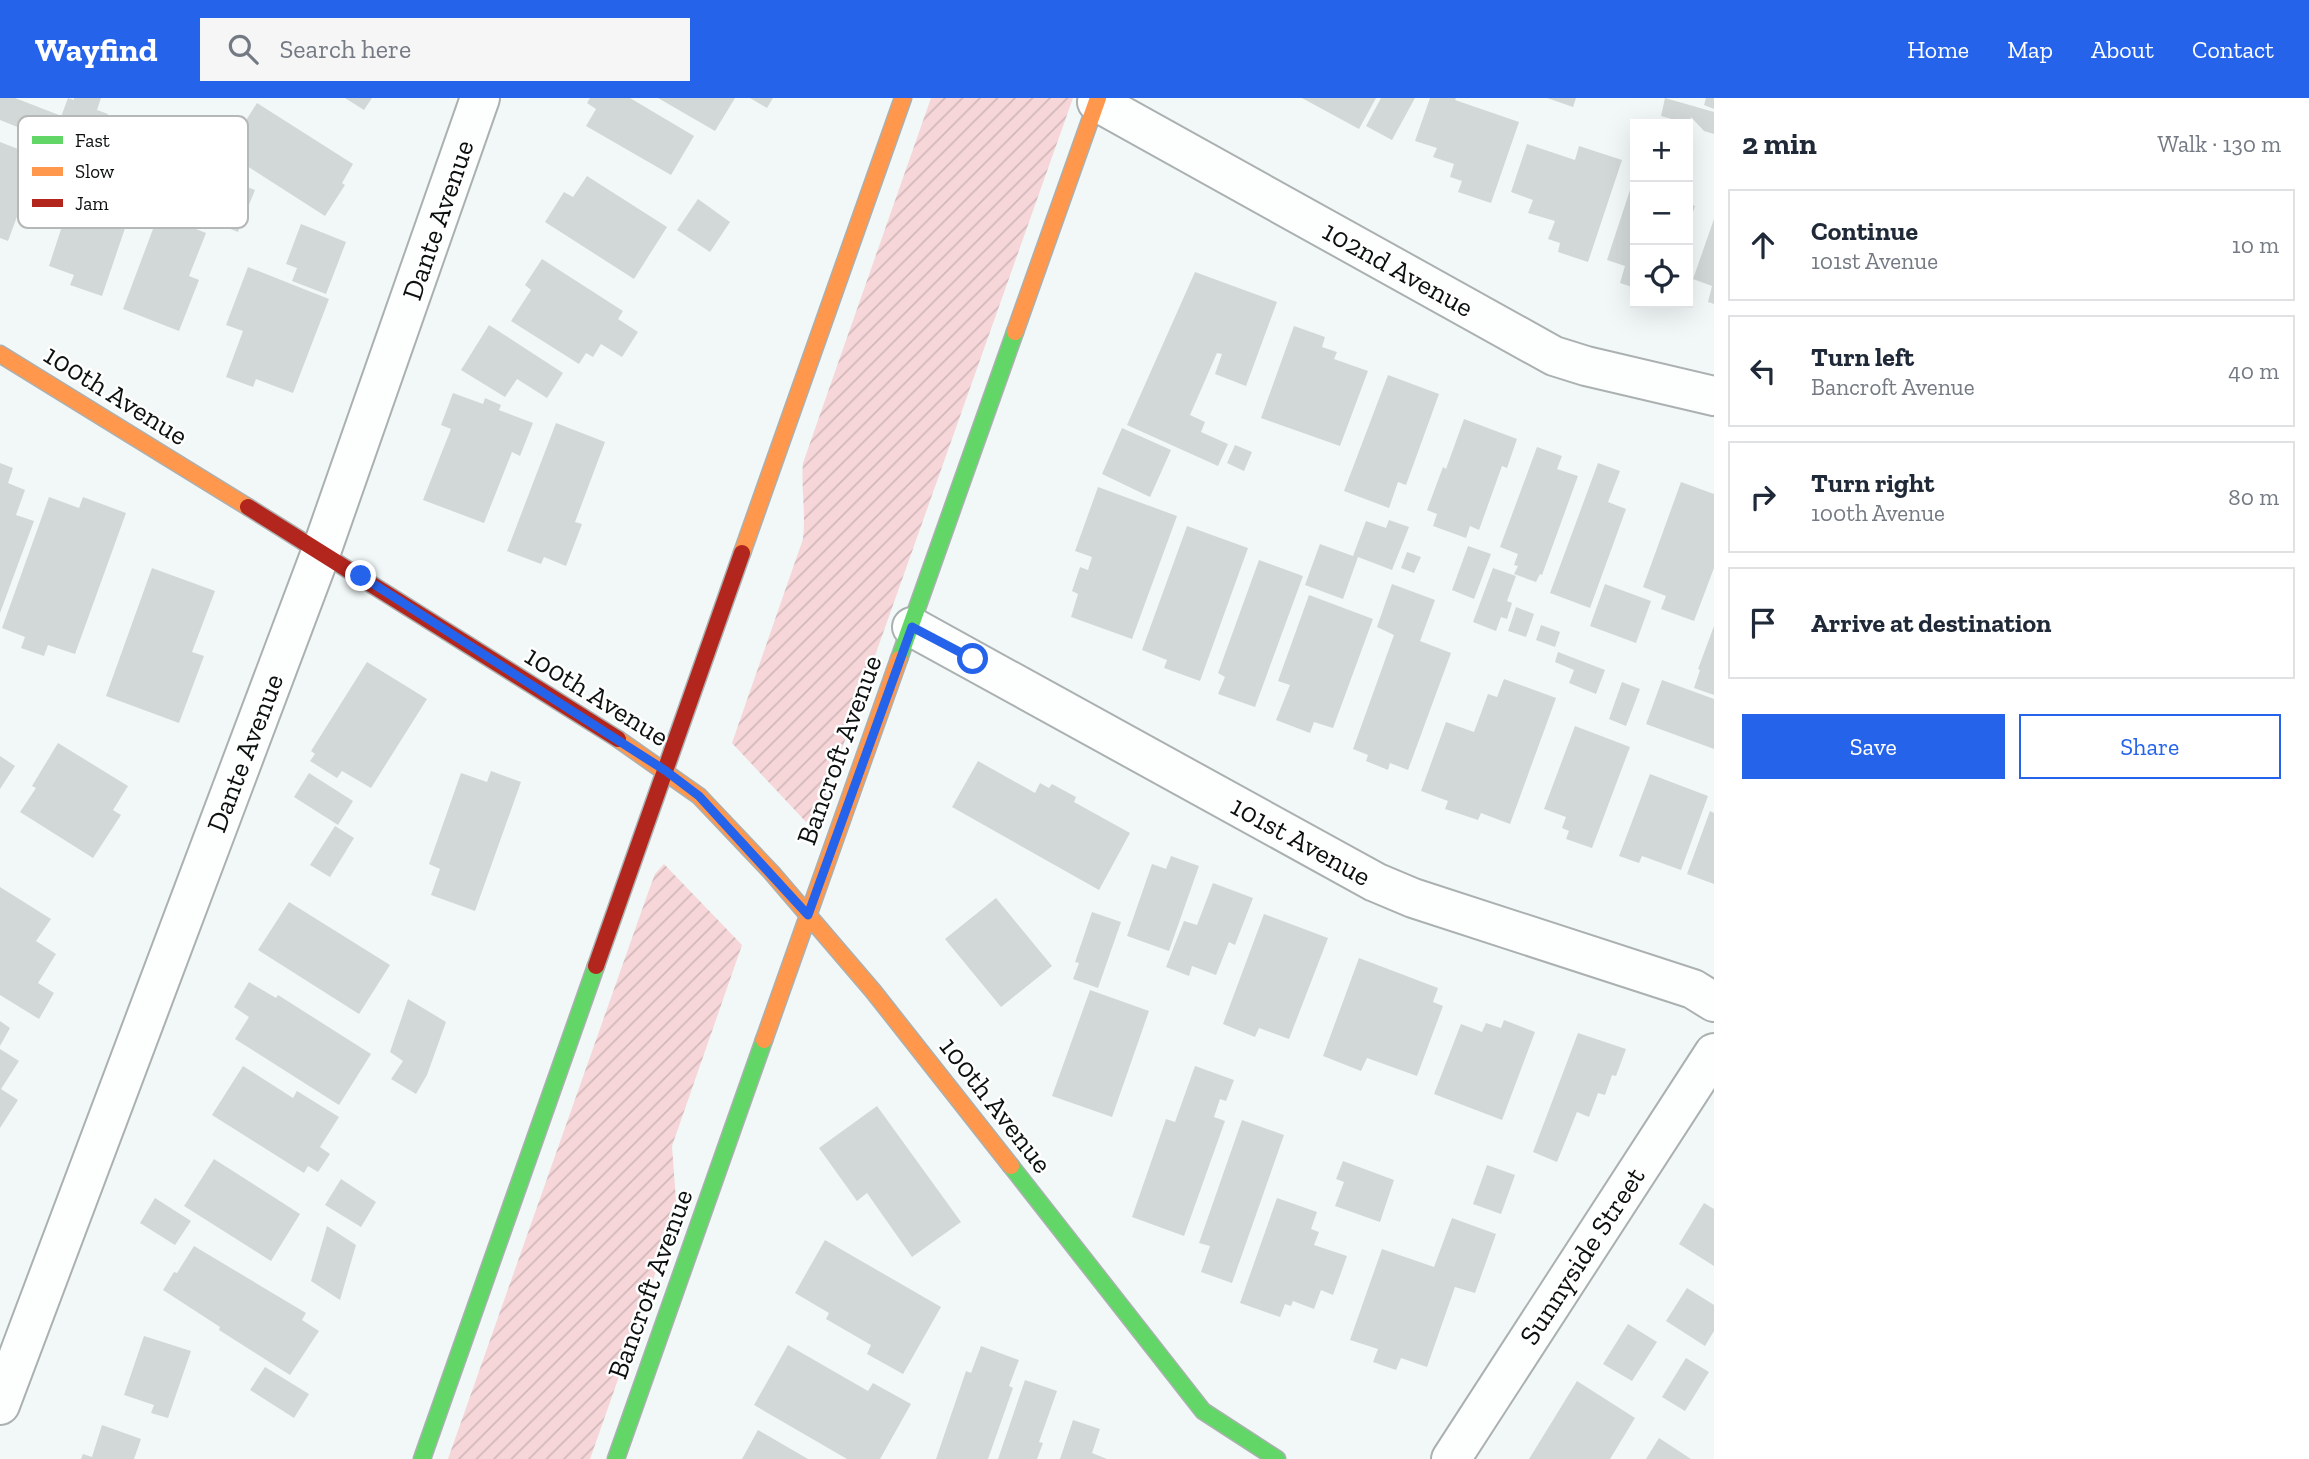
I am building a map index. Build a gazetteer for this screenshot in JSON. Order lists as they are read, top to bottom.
{
  "streets": {
    "main road": ["100th Avenue", "Bancroft Avenue"],
    "street": [
      "Dante Avenue",
      "102nd Avenue",
      "101st Avenue",
      "Sunnyside Street"
    ]
  },
  "crossings": [
    ["Dante Avenue", "100th Avenue"],
    ["102nd Avenue", "Bancroft Avenue"],
    ["100th Avenue", "Bancroft Avenue"],
    ["Bancroft Avenue", "101st Avenue"]
  ],
  "legend": ["Fast", "Slow", "Jam"],
  "page": {
    "header": "Wayfind",
    "search": "Search here",
    "nav": [
      "Home",
      "Map",
      "About",
      "Contact"
    ],
    "heading": ["2 min", "Walk · 130 m"],
    "map_buttons": ["+", "−"],
    "list": [
      ["Continue", "101st Avenue", "10 m"],
      ["Turn left", "Bancroft Avenue", "40 m"],
      ["Turn right", "100th Avenue", "80 m"],
      "Arrive at destination"
    ],
    "buttons": ["Save", "Share"]
  }
}
